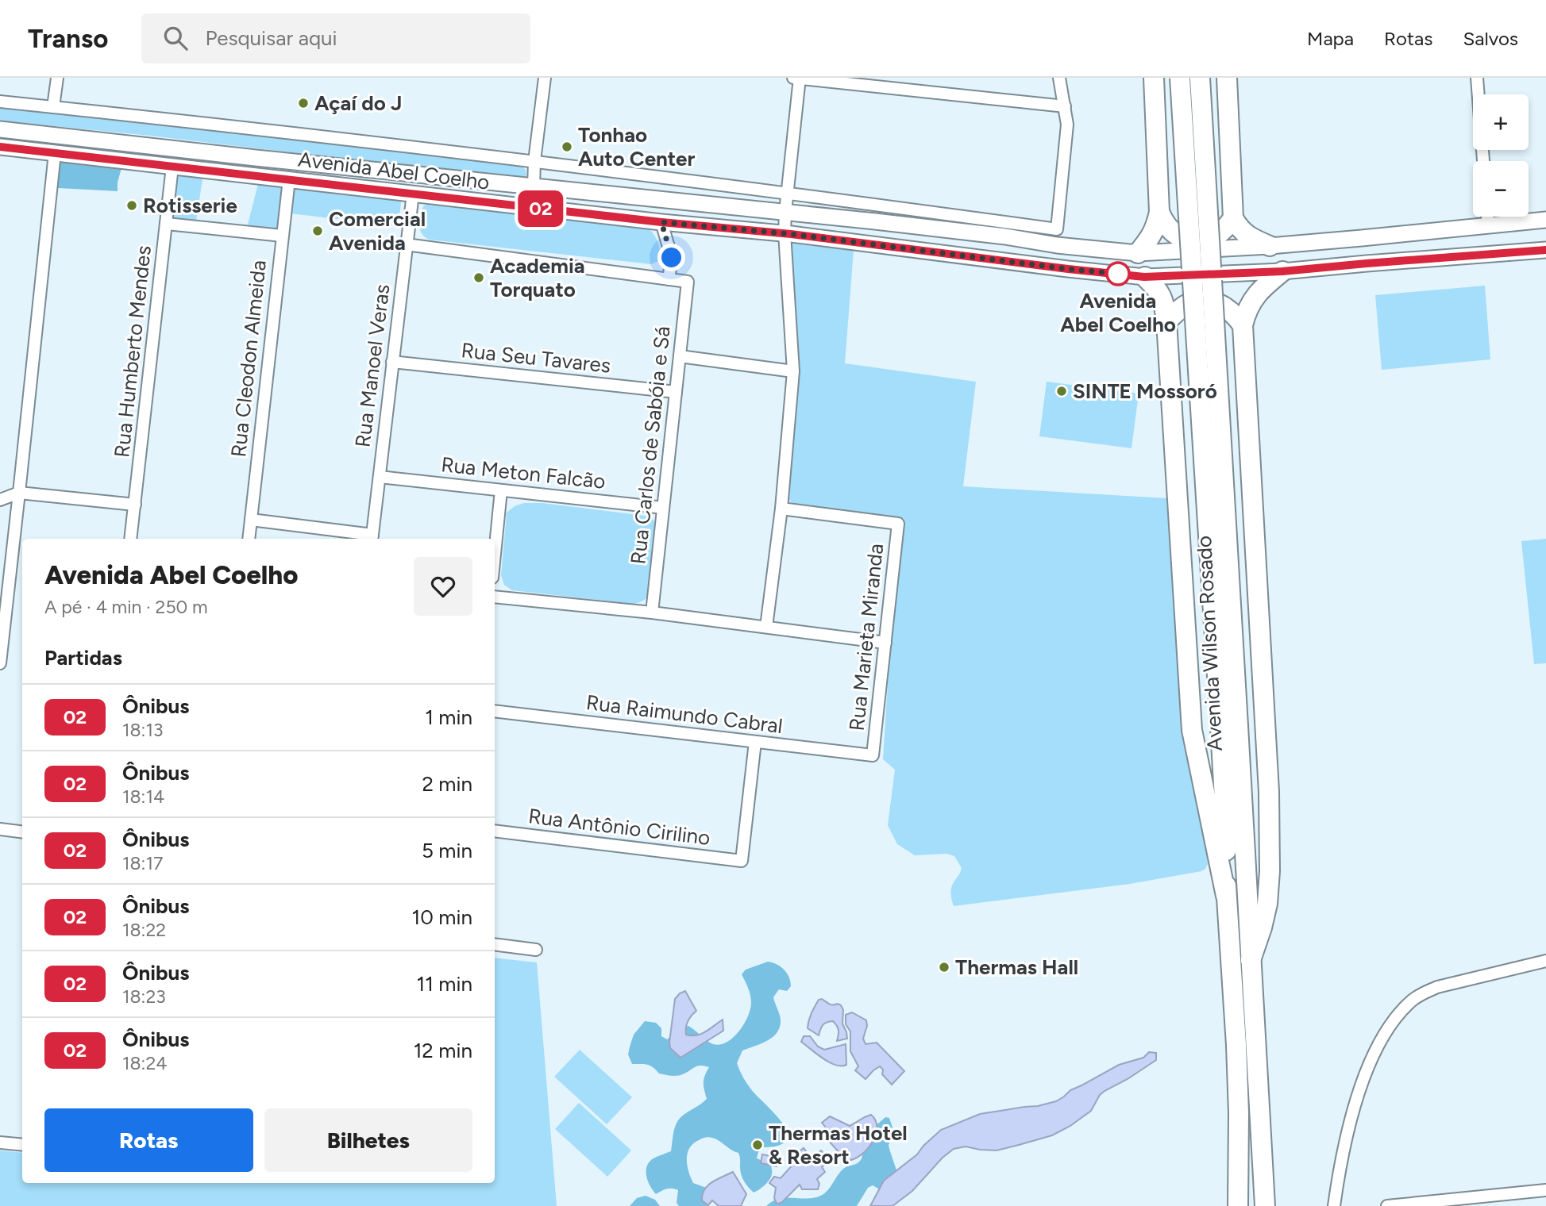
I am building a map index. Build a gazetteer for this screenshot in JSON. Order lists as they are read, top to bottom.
{
  "streets": {
    "highway": ["Avenida Wilson Rosado"],
    "street": [
      "Avenida Abel Coelho",
      "Rua Humberto Mendes",
      "Rua Seu Tavares",
      "Rua Cleodon Almeida",
      "Rua Manoel Veras",
      "Rua Carlos de Sabóia e Sá",
      "Rua Meton Falcão",
      "Rua Marieta Miranda",
      "Rua Raimundo Cabral",
      "Rua Antônio Cirilino"
    ]
  },
  "crossings": [
    ["Avenida Abel Coelho", "Rua Humberto Mendes"],
    ["Avenida Abel Coelho", "Rua Cleodon Almeida"],
    ["Avenida Abel Coelho", "Rua Manoel Veras"],
    ["Rua Seu Tavares", "Rua Manoel Veras"],
    ["Rua Seu Tavares", "Rua Carlos de Sabóia e Sá"],
    ["Rua Manoel Veras", "Rua Meton Falcão"],
    ["Rua Carlos de Sabóia e Sá", "Rua Meton Falcão"],
    ["Rua Marieta Miranda", "Rua Raimundo Cabral"],
    ["Rua Raimundo Cabral", "Rua Antônio Cirilino"]
  ],
  "places": [
    "Açaí do J",
    "Tonhao Auto Center",
    "Rotisserie",
    "Comercial Avenida",
    "Avenida Abel Coelho",
    "Academia Torquato",
    "SINTE Mossoró",
    "Thermas Hall",
    "Thermas Hotel & Resort"
  ],
  "lines": ["bus line 02"],
  "page": {
    "header": "Transo",
    "search": "Pesquisar aqui",
    "nav": ["Mapa", "Rotas", "Salvos"],
    "on_map": "02",
    "map_buttons": ["+", "−"],
    "heading": [
      ["Avenida Abel Coelho", "A pé · 4 min · 250 m"],
      "Partidas"
    ],
    "list": [
      {
        "mark": "02",
        "name": "Ônibus",
        "note": "18:13",
        "value": "1 min"
      },
      {
        "mark": "02",
        "name": "Ônibus",
        "note": "18:14",
        "value": "2 min"
      },
      {
        "mark": "02",
        "name": "Ônibus",
        "note": "18:17",
        "value": "5 min"
      },
      {
        "mark": "02",
        "name": "Ônibus",
        "note": "18:22",
        "value": "10 min"
      },
      {
        "mark": "02",
        "name": "Ônibus",
        "note": "18:23",
        "value": "11 min"
      },
      {
        "mark": "02",
        "name": "Ônibus",
        "note": "18:24",
        "value": "12 min"
      }
    ],
    "buttons": ["Rotas", "Bilhetes"]
  }
}
